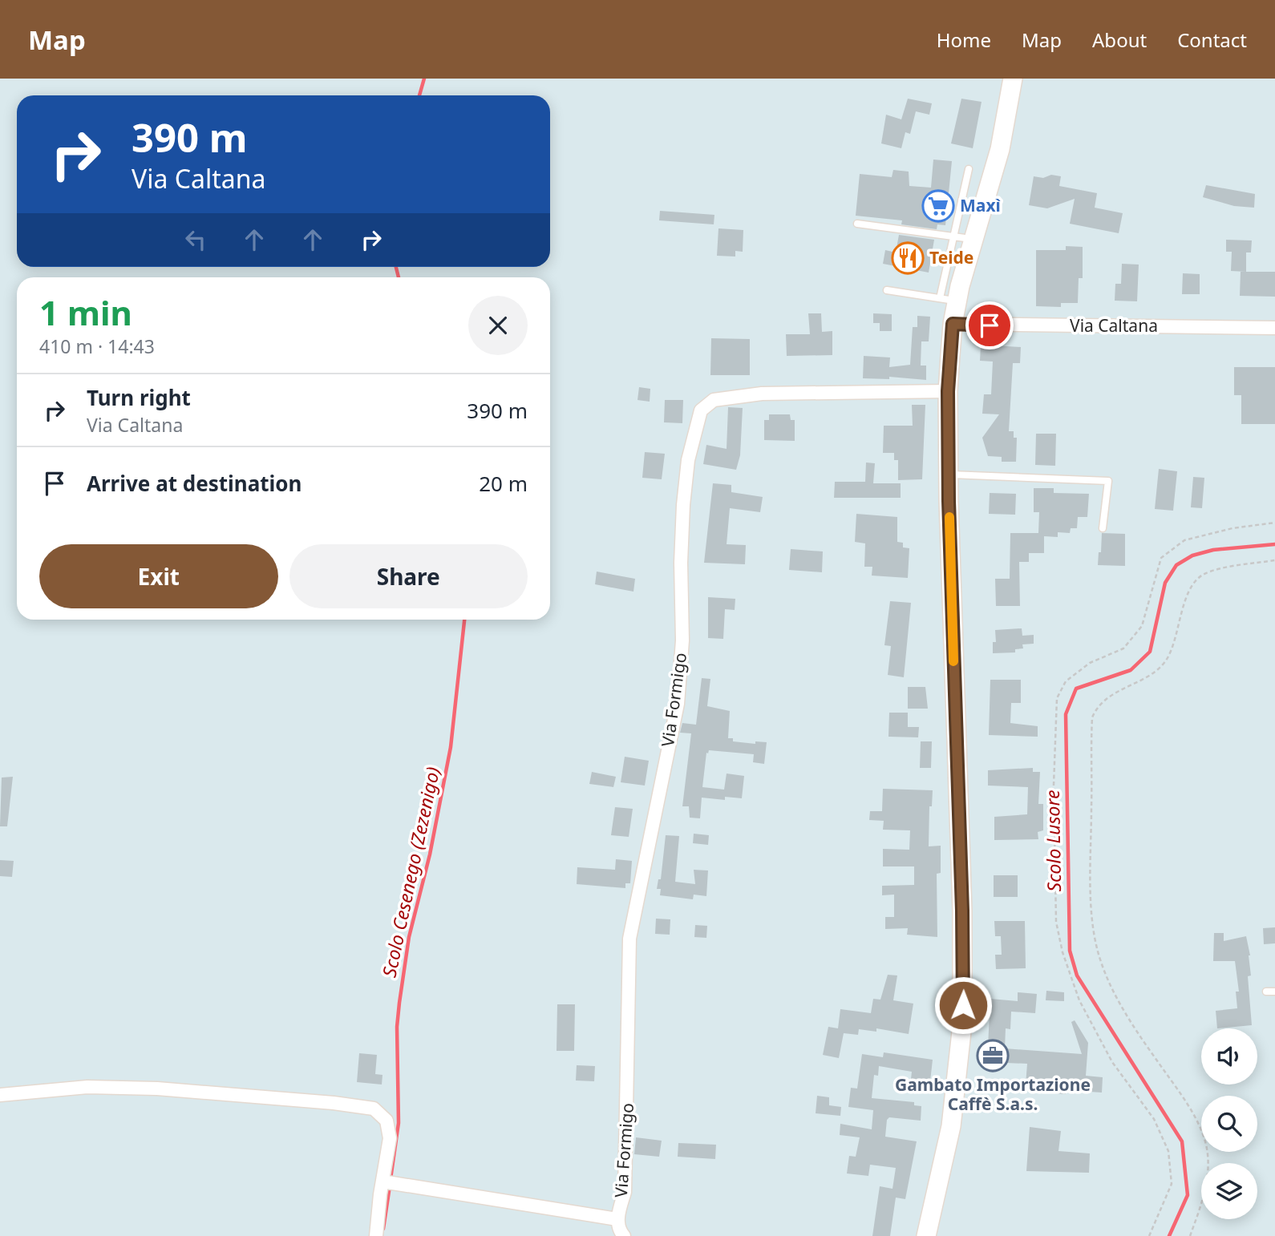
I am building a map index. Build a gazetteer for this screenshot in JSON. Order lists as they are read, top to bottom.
{
  "streets": {
    "street": ["Via Caltana", "Via Formigo"]
  },
  "water": ["Scolo Lusore", "Scolo Cesenego (Zezenigo)"],
  "places": {
    "supermarket": ["Maxì"],
    "restaurant": ["Teide"],
    "office": ["Gambato Importazione Caffè S.a.s."]
  },
  "page": {
    "header": "Map",
    "nav": [
      "Home",
      "Map",
      "About",
      "Contact"
    ],
    "turn": ["390 m", "Via Caltana"],
    "heading": ["1 min", "410 m · 14:43"],
    "list": [
      {
        "name": "Turn right",
        "note": "Via Caltana",
        "value": "390 m"
      },
      {
        "name": "Arrive at destination",
        "value": "20 m"
      }
    ],
    "buttons": ["Exit", "Share"]
  }
}
